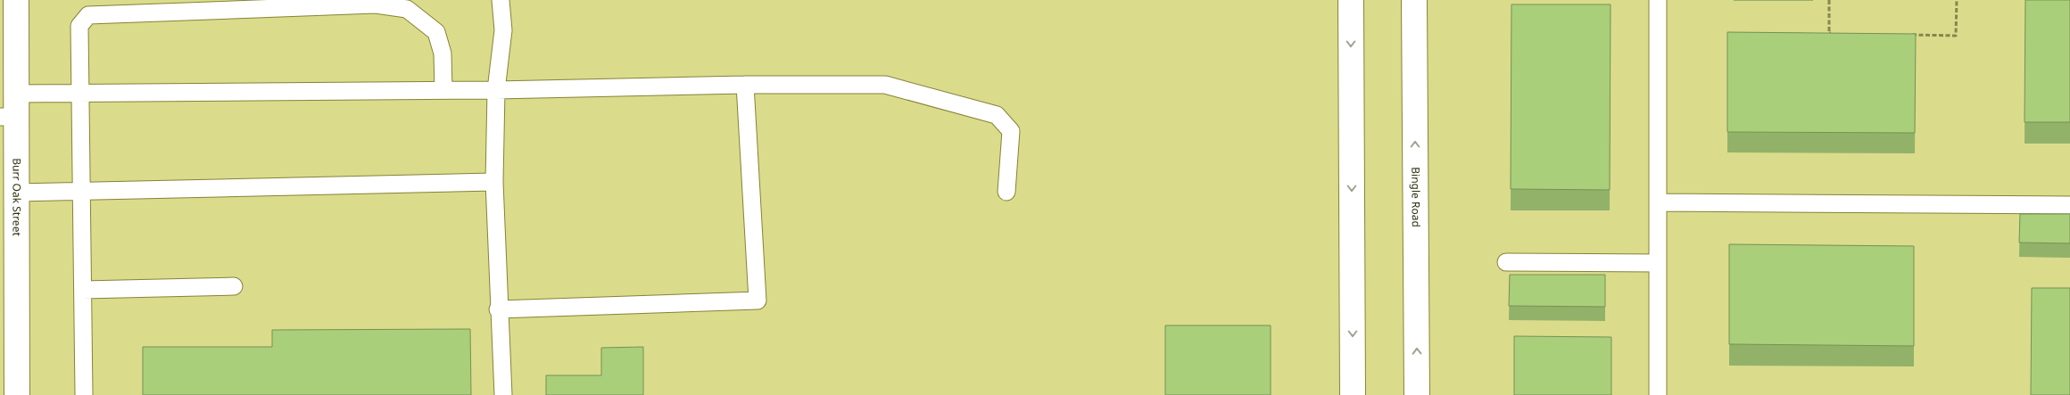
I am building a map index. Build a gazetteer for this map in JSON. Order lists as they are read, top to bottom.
{
  "streets": {
    "main road": ["Burr Oak Street", "Bingle Road"]
  }
}
